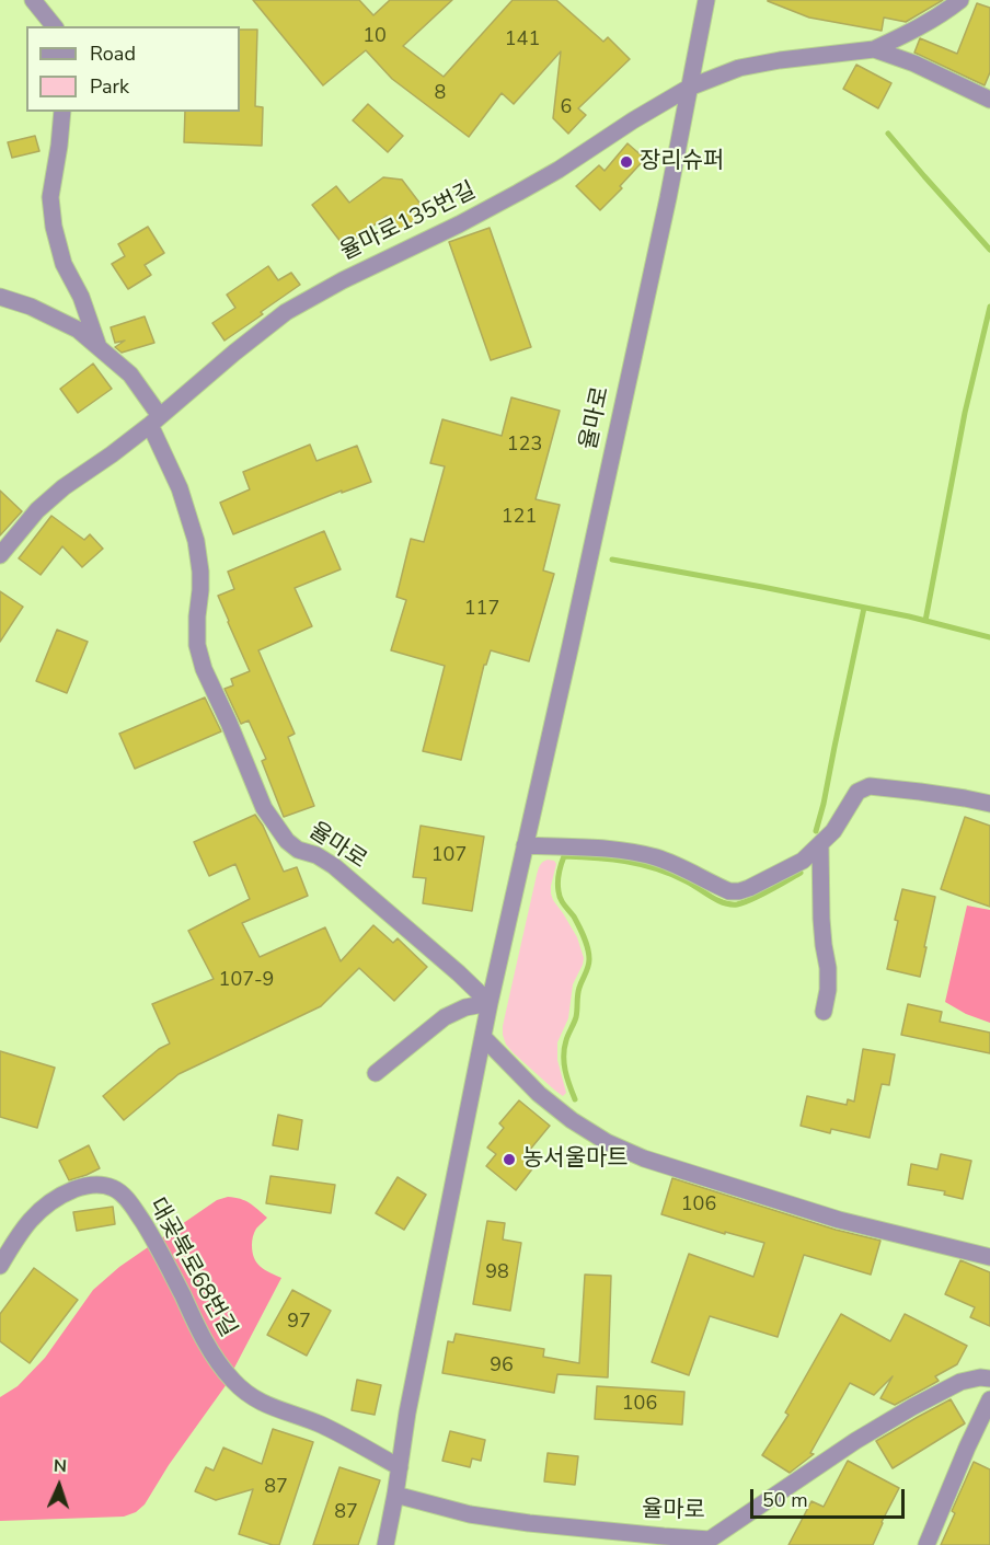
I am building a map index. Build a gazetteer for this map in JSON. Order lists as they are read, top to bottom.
{
  "streets": {
    "street": ["율마로135번길", "율마로", "대곶북로68번길"]
  },
  "crossings": [
    ["율마로135번길", "율마로"],
    ["율마로", "대곶북로68번길"]
  ],
  "places": ["장리슈퍼", "농서울마트"],
  "house_numbers": [
    "10",
    "141",
    "8",
    "6",
    "123",
    "121",
    "117",
    "107",
    "107-9",
    "106",
    "98",
    "97",
    "96",
    "106",
    "87",
    "87"
  ],
  "legend": ["Road", "Park"],
  "scale_bar": "50 m",
  "north": "top"
}
